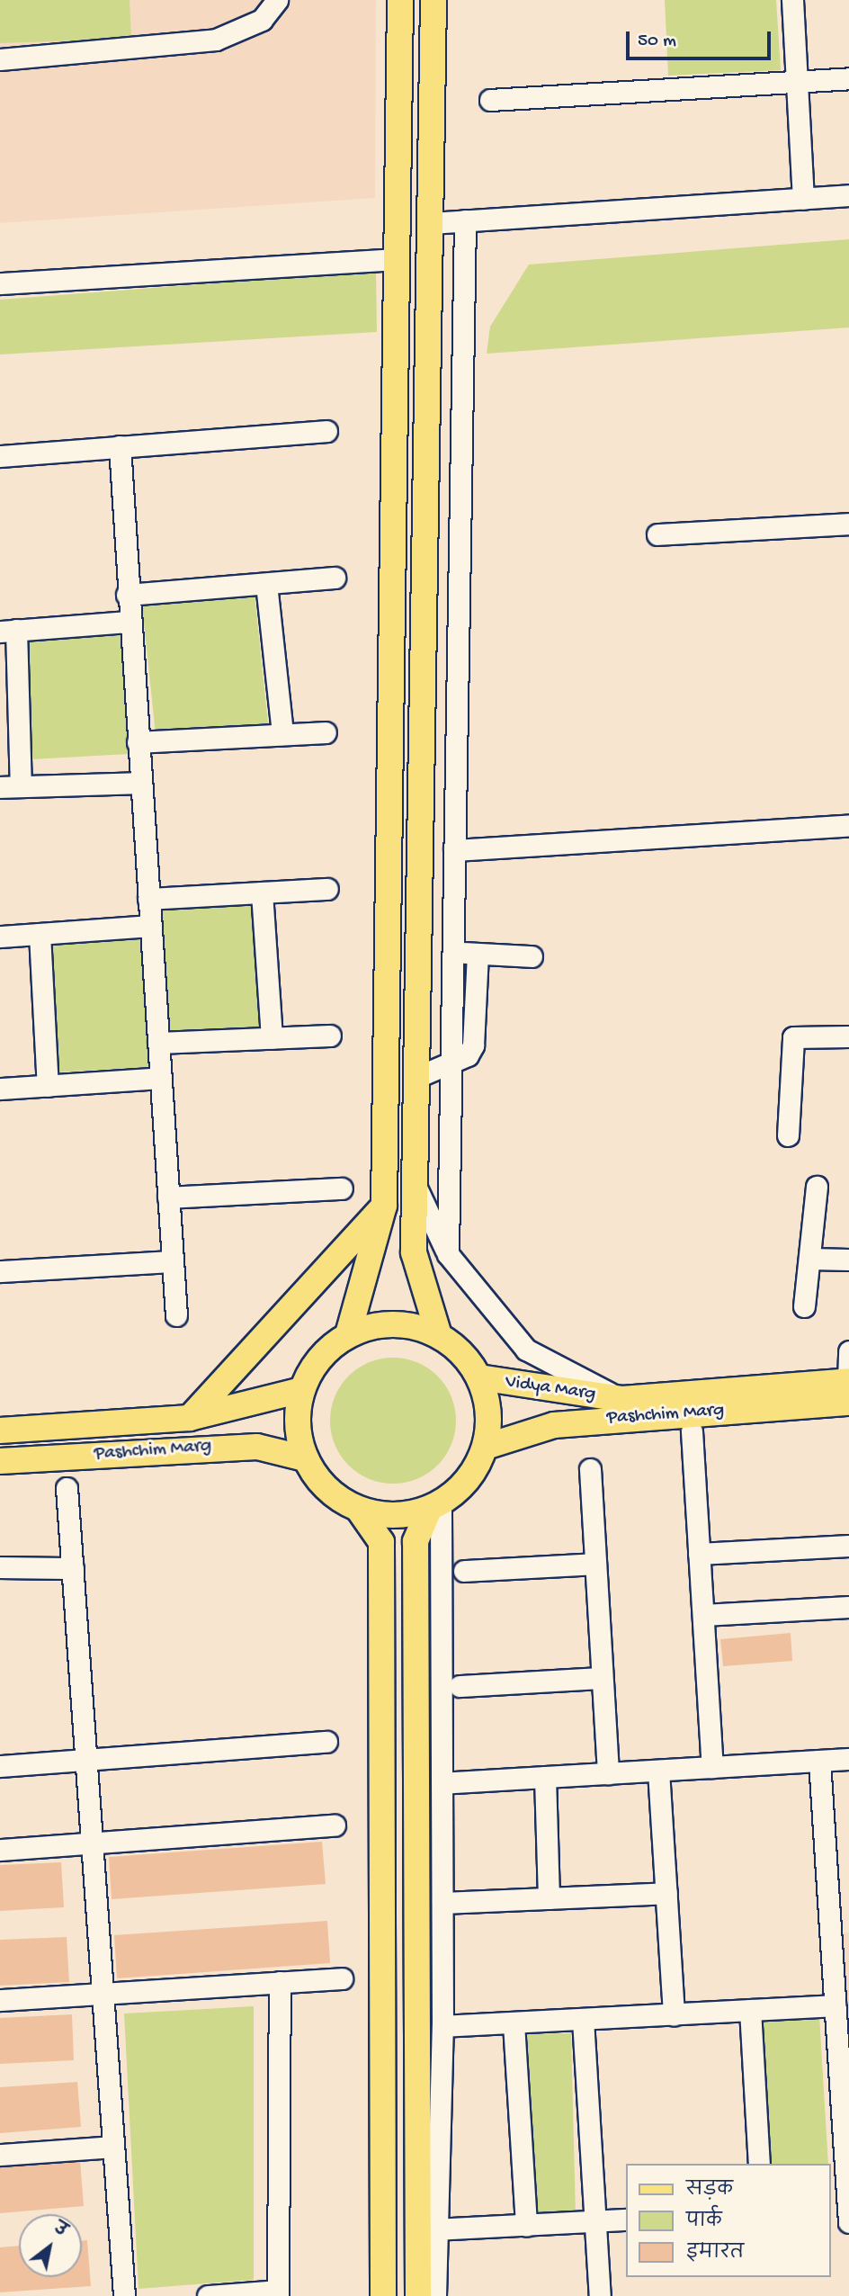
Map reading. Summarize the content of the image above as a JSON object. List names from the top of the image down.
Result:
{
  "streets": {
    "main road": ["Vidya Marg", "Pashchim Marg"]
  },
  "crossings": [
    ["Vidya Marg", "Pashchim Marg"]
  ],
  "legend": ["सड़क", "पार्क", "इमारत"],
  "scale_bar": "50 m",
  "north": "top right"
}
